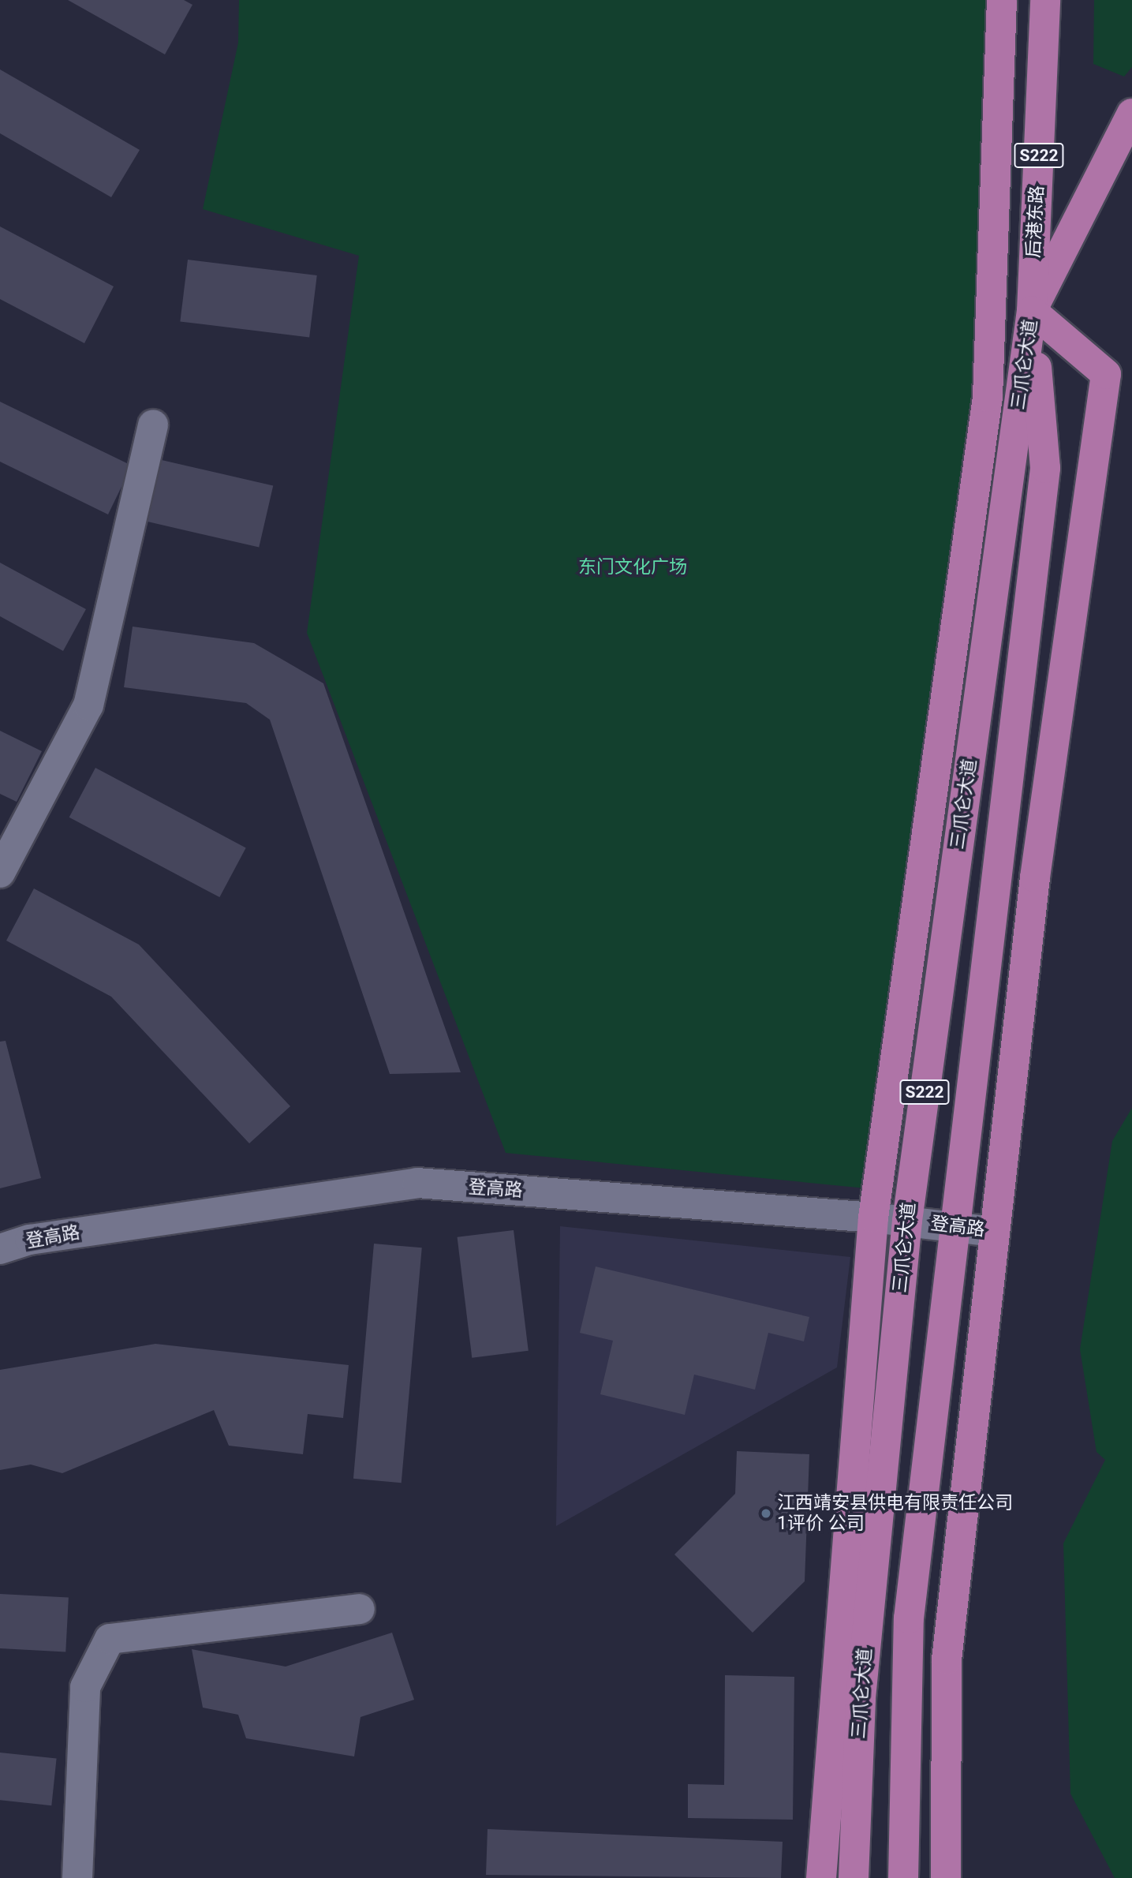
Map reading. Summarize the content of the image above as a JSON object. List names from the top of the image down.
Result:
{
  "streets": {
    "main road": ["S222", "后港东路", "三爪仑大道"],
    "street": ["登高路"]
  },
  "crossings": [
    ["后港东路", "三爪仑大道"],
    ["三爪仑大道", "登高路"]
  ],
  "parks": ["东门文化广场"],
  "places": ["江西靖安县供电有限责任公司 1评价 公司"]
}
